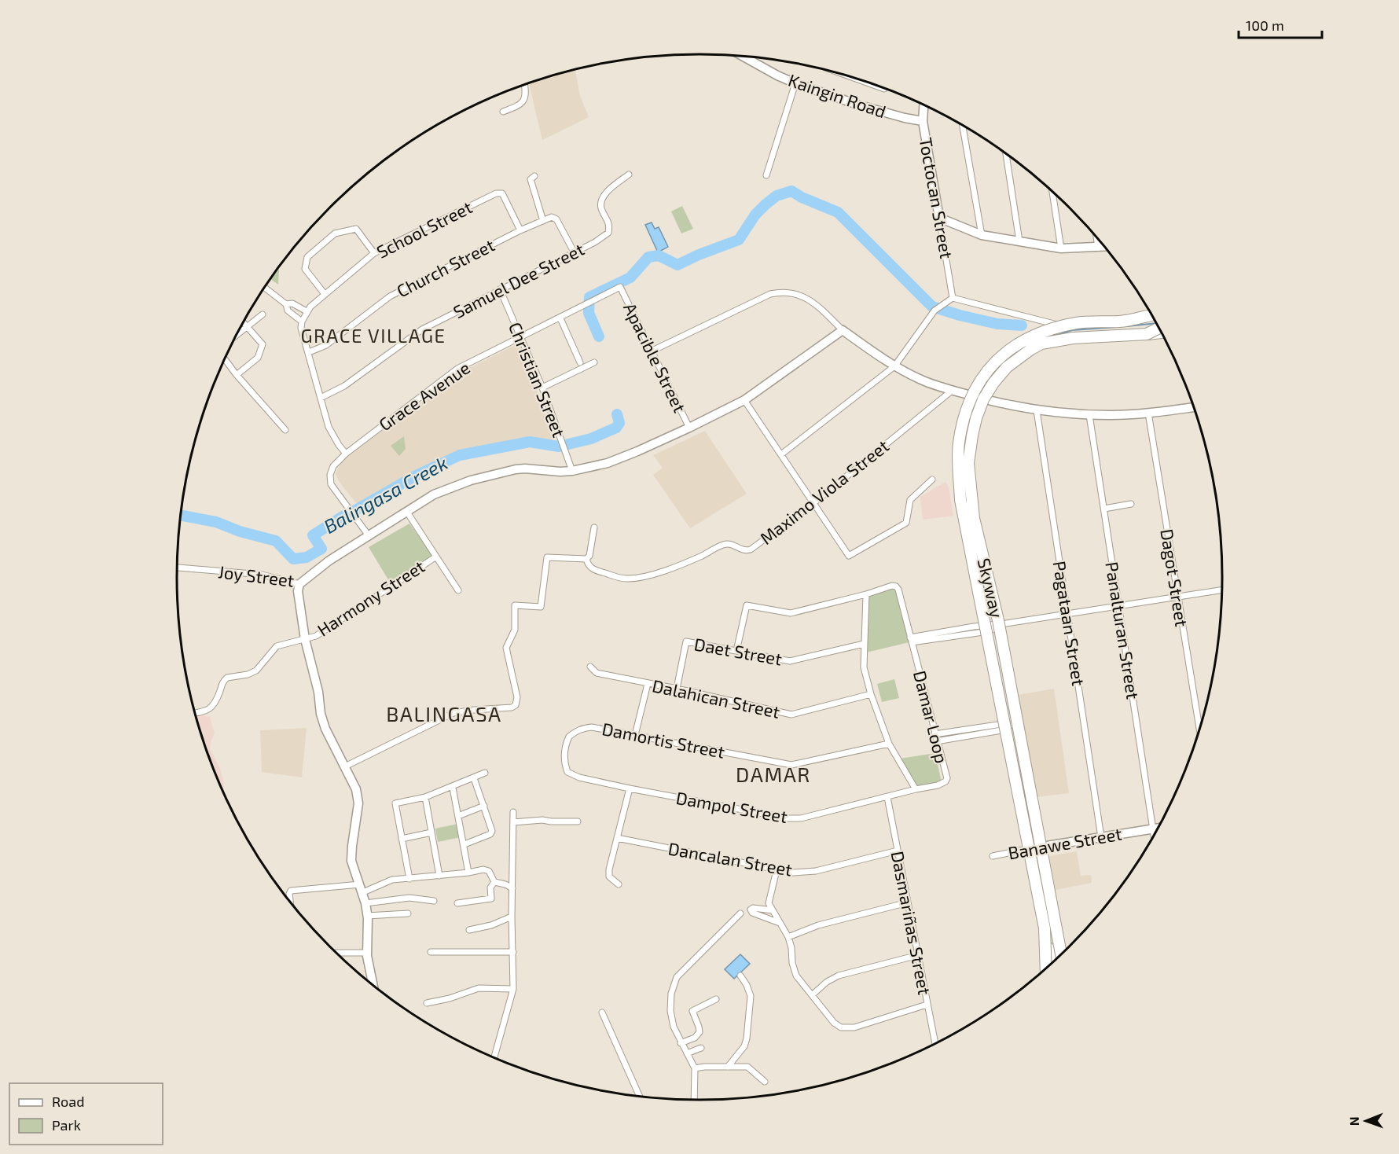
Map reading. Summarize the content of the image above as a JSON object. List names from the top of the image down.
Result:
{
  "streets": {
    "highway": ["Skyway"],
    "street": [
      "Kaingin Road",
      "Toctocan Street",
      "School Street",
      "Church Street",
      "Samuel Dee Street",
      "Apacible Street",
      "Christian Street",
      "Grace Avenue",
      "Maximo Viola Street",
      "Joy Street",
      "Dagot Street",
      "Harmony Street",
      "Pagataan Street",
      "Panalturan Street",
      "Daet Street",
      "Dalahican Street",
      "Damar Loop",
      "Damortis Street",
      "Dampol Street",
      "Banawe Street",
      "Dancalan Street",
      "Dasmariñas Street"
    ]
  },
  "crossings": [
    ["Kaingin Road", "Toctocan Street"],
    ["School Street", "Church Street"],
    ["Samuel Dee Street", "Christian Street"],
    ["Apacible Street", "Grace Avenue"],
    ["Apacible Street", "Joy Street"],
    ["Christian Street", "Grace Avenue"],
    ["Christian Street", "Joy Street"],
    ["Grace Avenue", "Joy Street"],
    ["Joy Street", "Harmony Street"],
    ["Pagataan Street", "Banawe Street"],
    ["Panalturan Street", "Banawe Street"],
    ["Daet Street", "Dalahican Street"],
    ["Daet Street", "Damar Loop"],
    ["Dalahican Street", "Damar Loop"],
    ["Damar Loop", "Damortis Street"],
    ["Damar Loop", "Dampol Street"],
    ["Damortis Street", "Dampol Street"],
    ["Dampol Street", "Dasmariñas Street"],
    ["Dancalan Street", "Dasmariñas Street"]
  ],
  "districts": ["GRACE VILLAGE", "BALINGASA", "DAMAR"],
  "water": ["Balingasa Creek"],
  "legend": ["Road", "Park"],
  "scale_bar": "100 m",
  "north": "left"
}
